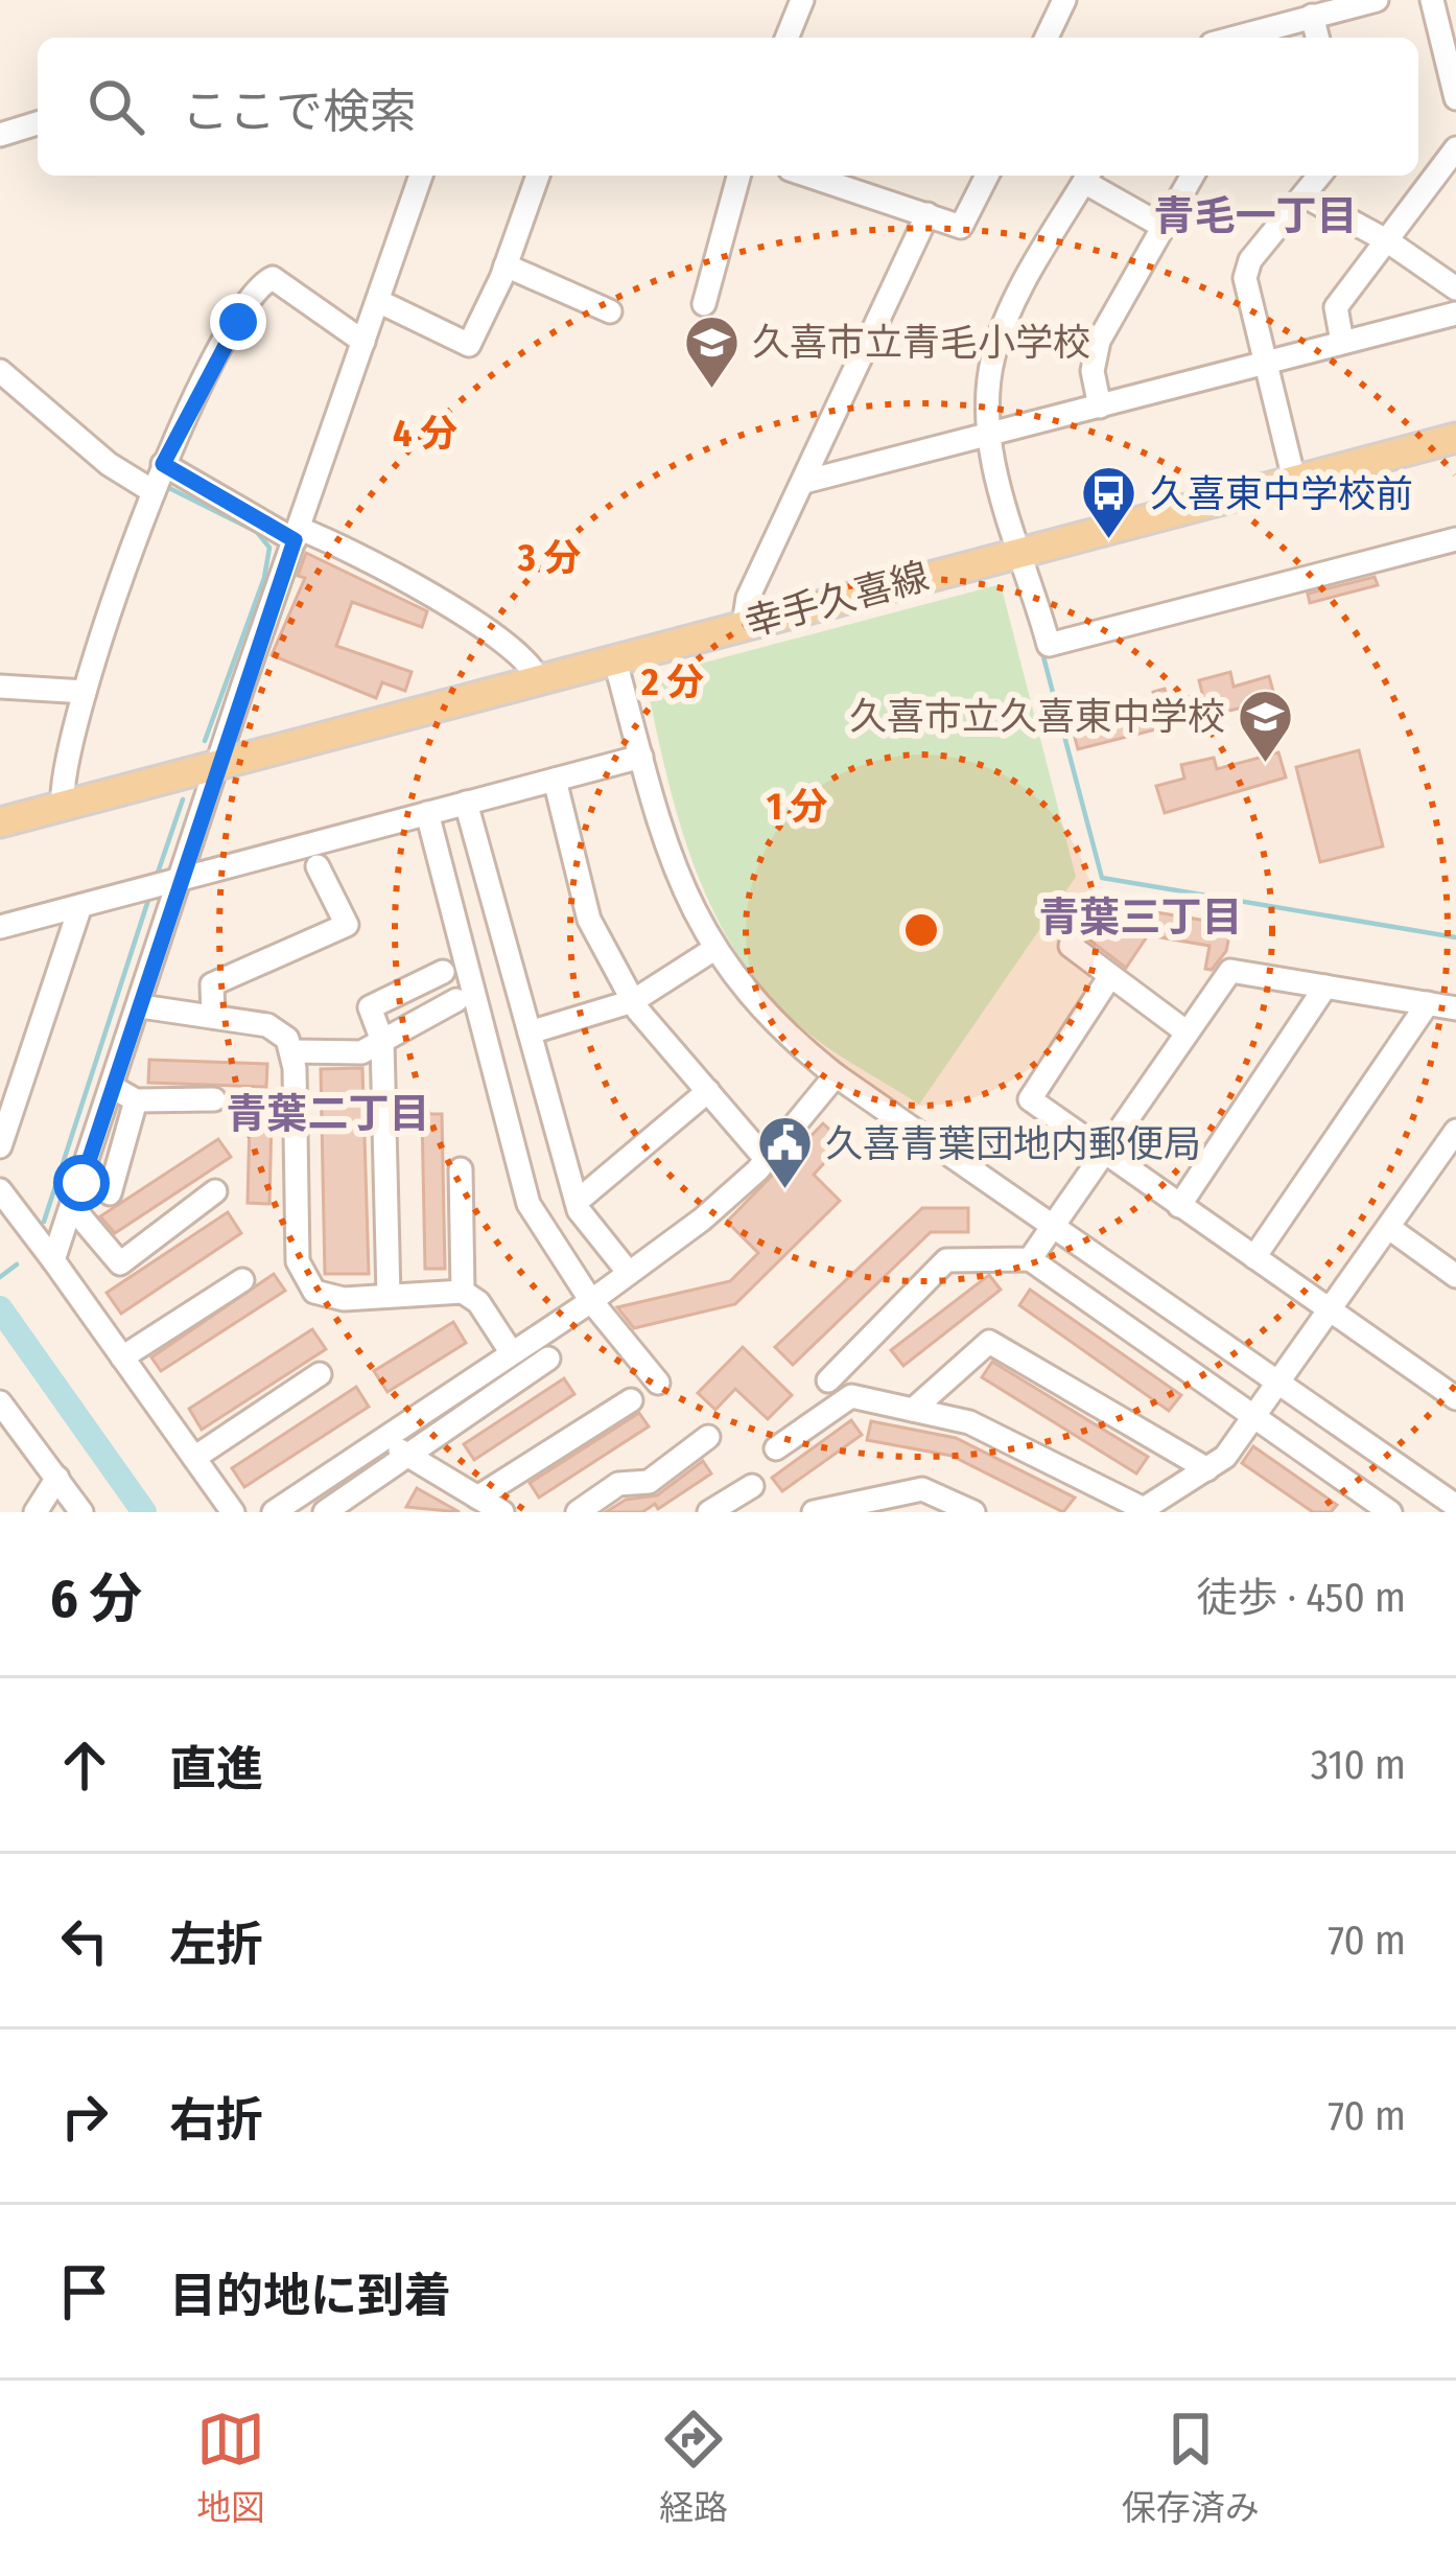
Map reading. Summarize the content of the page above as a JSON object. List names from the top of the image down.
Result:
{
  "streets": {
    "main road": ["幸手久喜線"]
  },
  "districts": ["青毛一丁目", "青葉三丁目", "青葉二丁目"],
  "places": {
    "school or university": ["久喜市立青毛小学校", "久喜市立久喜東中学校"],
    "bus stop": ["久喜東中学校前"],
    "public building": ["久喜青葉団地内郵便局"]
  },
  "page": {
    "search": "ここで検索",
    "heading": ["6 分", "徒歩 · 450 m"],
    "list": [
      ["直進", "310 m"],
      ["左折", "70 m"],
      ["右折", "70 m"],
      "目的地に到着"
    ],
    "nav": ["地図", "経路", "保存済み"]
  },
  "rings": [
    "4 分",
    "3 分",
    "2 分",
    "1 分"
  ]
}
